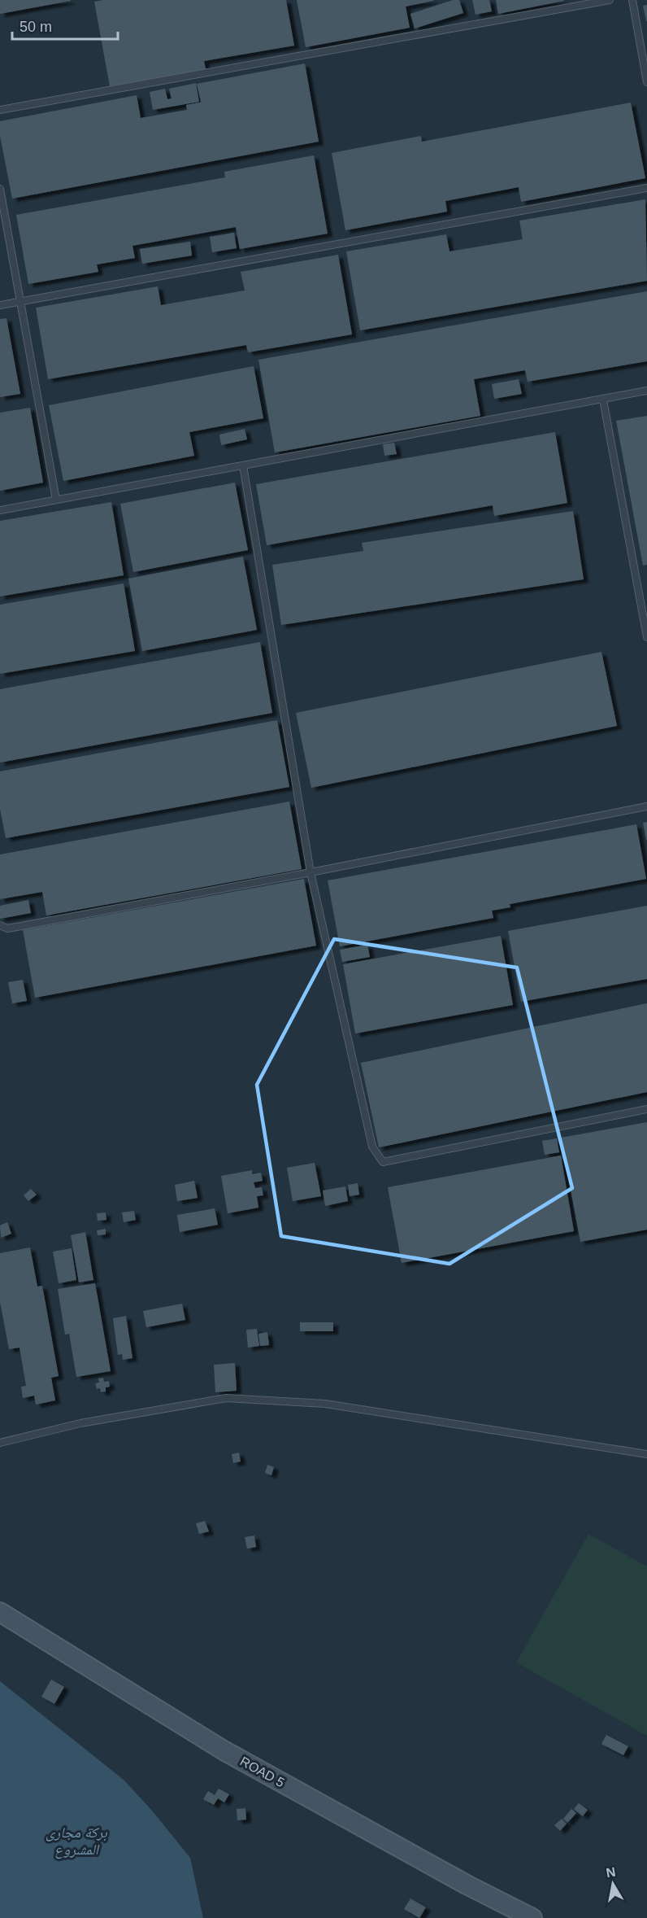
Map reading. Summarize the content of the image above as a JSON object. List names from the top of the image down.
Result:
{
  "streets": {
    "main road": ["ROAD 5"]
  },
  "water": ["بركة مجارى المشروع"],
  "scale_bar": "50 m",
  "north": "top"
}
